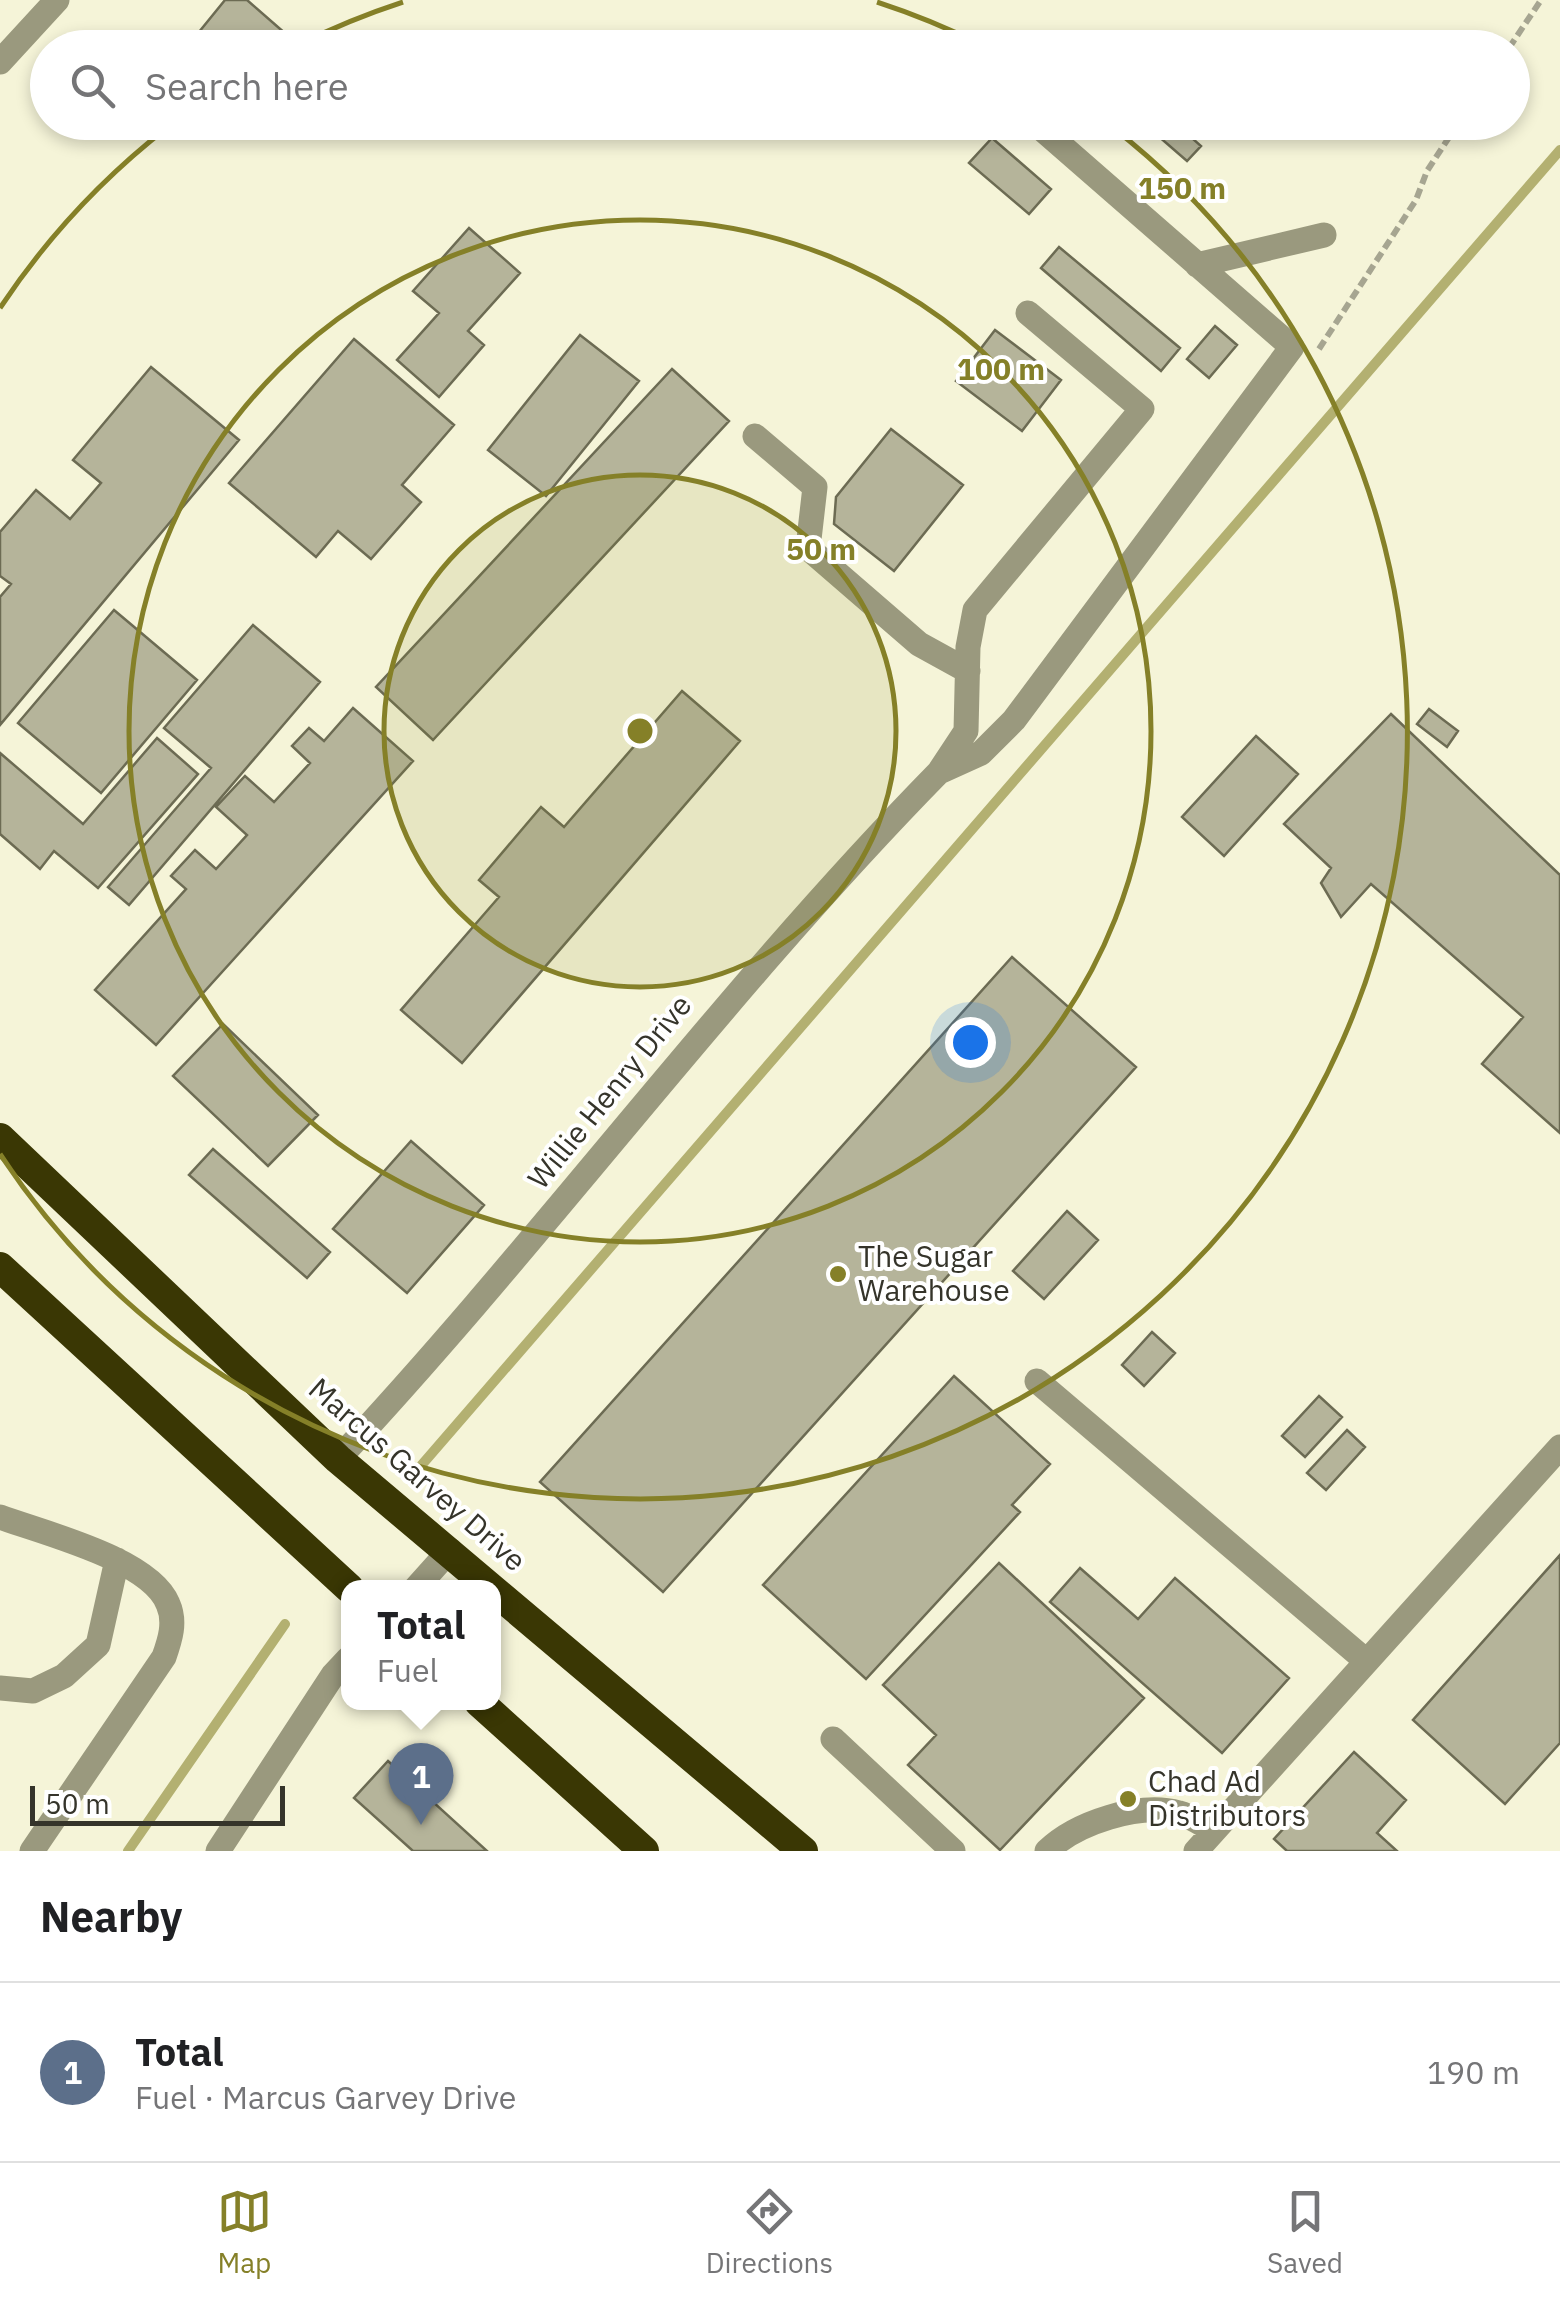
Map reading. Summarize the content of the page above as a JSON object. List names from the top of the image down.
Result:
{
  "streets": {
    "highway": ["Marcus Garvey Drive"],
    "street": ["Willie Henry Drive"]
  },
  "crossings": [
    ["Willie Henry Drive", "Marcus Garvey Drive"]
  ],
  "places": ["The Sugar Warehouse", "Chad Ad Distributors"],
  "scale_bar": "50 m",
  "page": {
    "search": "Search here",
    "popup": ["Total", "Fuel"],
    "pins": "1",
    "scale": "50 m",
    "heading": "Nearby",
    "list": [
      {
        "mark": "1",
        "name": "Total",
        "note": "Fuel · Marcus Garvey Drive",
        "value": "190 m"
      }
    ],
    "nav": ["Map", "Directions", "Saved"]
  },
  "rings": ["150 m", "100 m", "50 m"]
}
